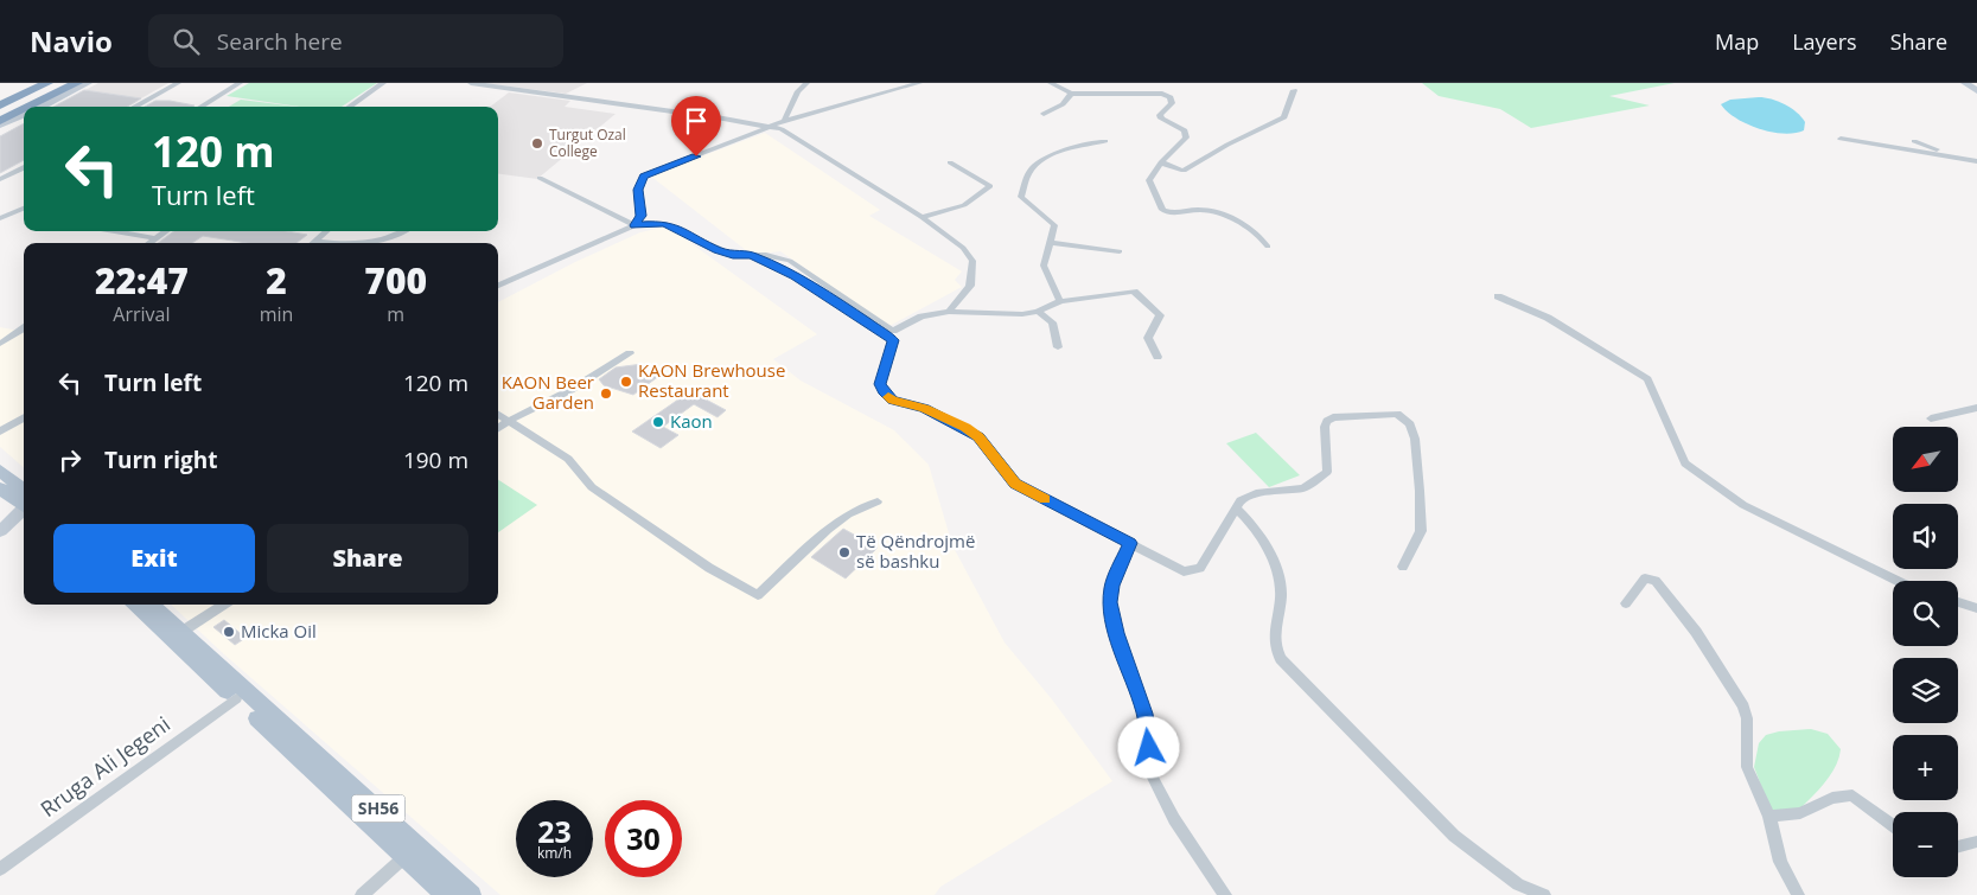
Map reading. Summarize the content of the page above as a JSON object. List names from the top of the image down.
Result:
{
  "streets": {
    "main road": ["SH56"],
    "street": ["Rruga Ali Jegeni"]
  },
  "crossings": [
    ["Rruga Ali Jegeni", "SH56"]
  ],
  "places": [
    "Turgut Ozal College",
    "KAON Brewhouse Restaurant",
    "KAON Beer Garden",
    "Kaon",
    "Të Qëndrojmë së bashku",
    "Micka Oil"
  ],
  "north": "bottom left",
  "page": {
    "header": "Navio",
    "search": "Search here",
    "nav": ["Map", "Layers", "Share"],
    "turn": ["120 m", "Turn left"],
    "eta": [
      "22:47",
      "Arrival",
      "2",
      "min",
      "700",
      "m"
    ],
    "list": [
      {
        "name": "Turn left",
        "value": "120 m"
      },
      {
        "name": "Turn right",
        "value": "190 m"
      }
    ],
    "map_buttons": ["+", "−"],
    "buttons": ["Exit", "Share"],
    "speed": "23 km/h",
    "limit": "30"
  }
}
